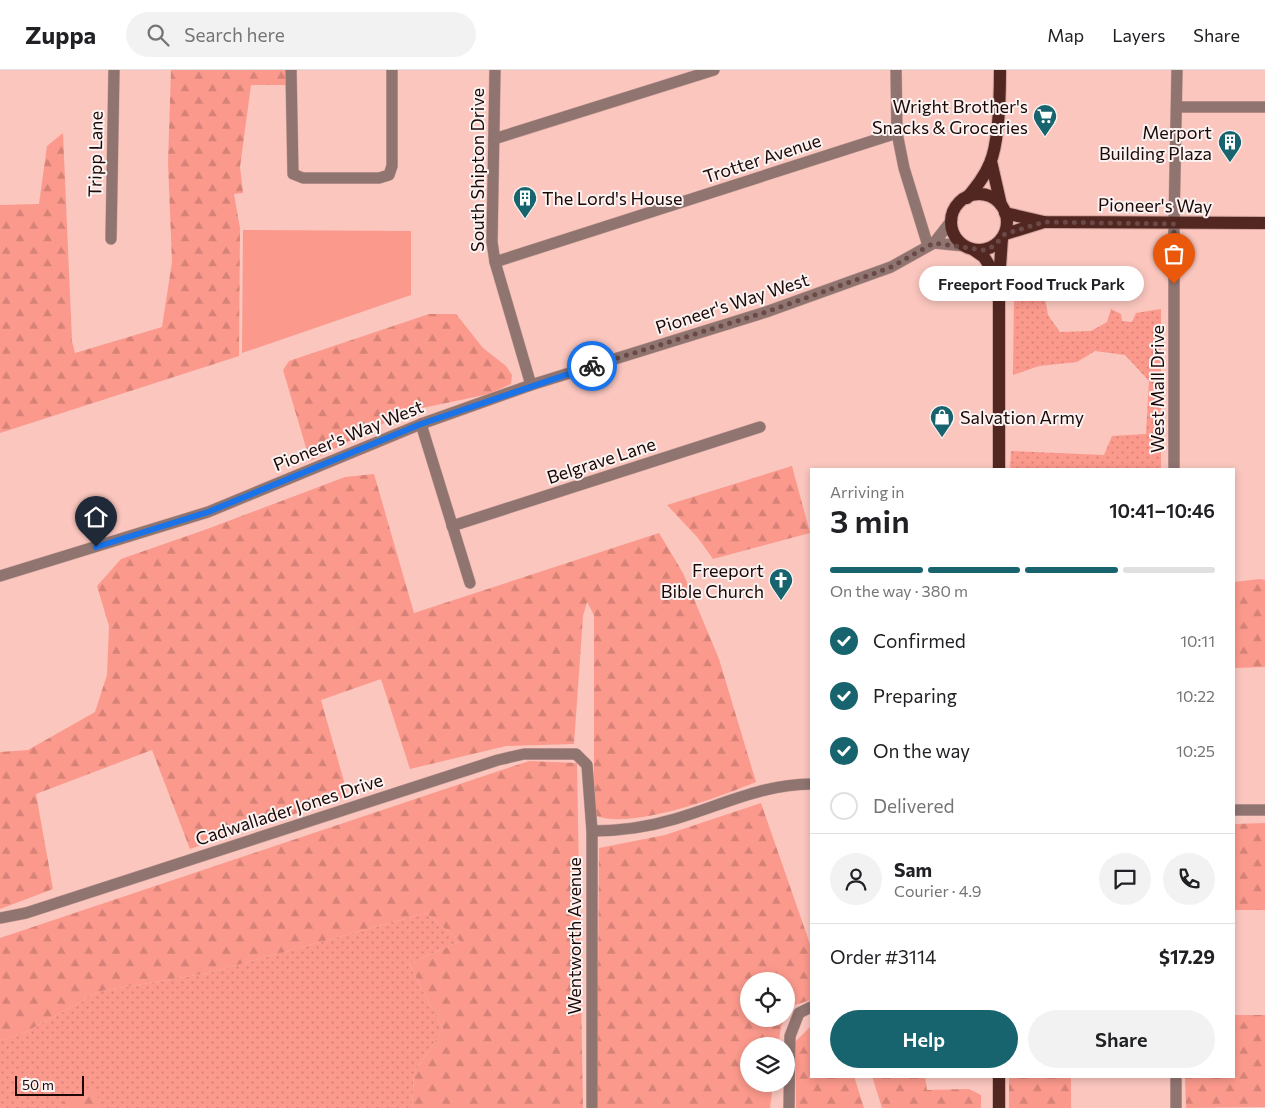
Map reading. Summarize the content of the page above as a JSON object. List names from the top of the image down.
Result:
{
  "streets": {
    "main road": ["Pioneer's Way"],
    "street": [
      "Tripp Lane",
      "Trotter Avenue",
      "South Shipton Drive",
      "Pioneer's Way West",
      "West Mall Drive",
      "Belgrave Lane",
      "Cadwallader Jones Drive",
      "Wentworth Avenue"
    ]
  },
  "crossings": [
    ["Trotter Avenue", "South Shipton Drive"],
    ["South Shipton Drive", "Pioneer's Way West"],
    ["Pioneer's Way", "Pioneer's Way West"],
    ["Pioneer's Way", "West Mall Drive"],
    ["Cadwallader Jones Drive", "Wentworth Avenue"]
  ],
  "places": {
    "supermarket": ["Wright Brother's Snacks & Groceries"],
    "building": ["Merport Building Plaza", "The Lord's House"],
    "other": ["Freeport Food Truck Park"],
    "shop": ["Salvation Army"],
    "church": ["Freeport Bible Church"]
  },
  "scale_bar": "50 m",
  "page": {
    "header": "Zuppa",
    "search": "Search here",
    "nav": ["Map", "Layers", "Share"],
    "bubble": "Freeport Food Truck Park",
    "heading": ["3 min", "Arriving in", "10:41–10:46"],
    "panel": [
      "Sam",
      "Courier · 4.9",
      "Order #3114",
      "$17.29"
    ],
    "bar": "On the way · 380 m",
    "list": [
      ["Confirmed", "10:11"],
      ["Preparing", "10:22"],
      ["On the way", "10:25"],
      "Delivered"
    ],
    "buttons": ["Help", "Share"],
    "scale": "50 m"
  }
}
